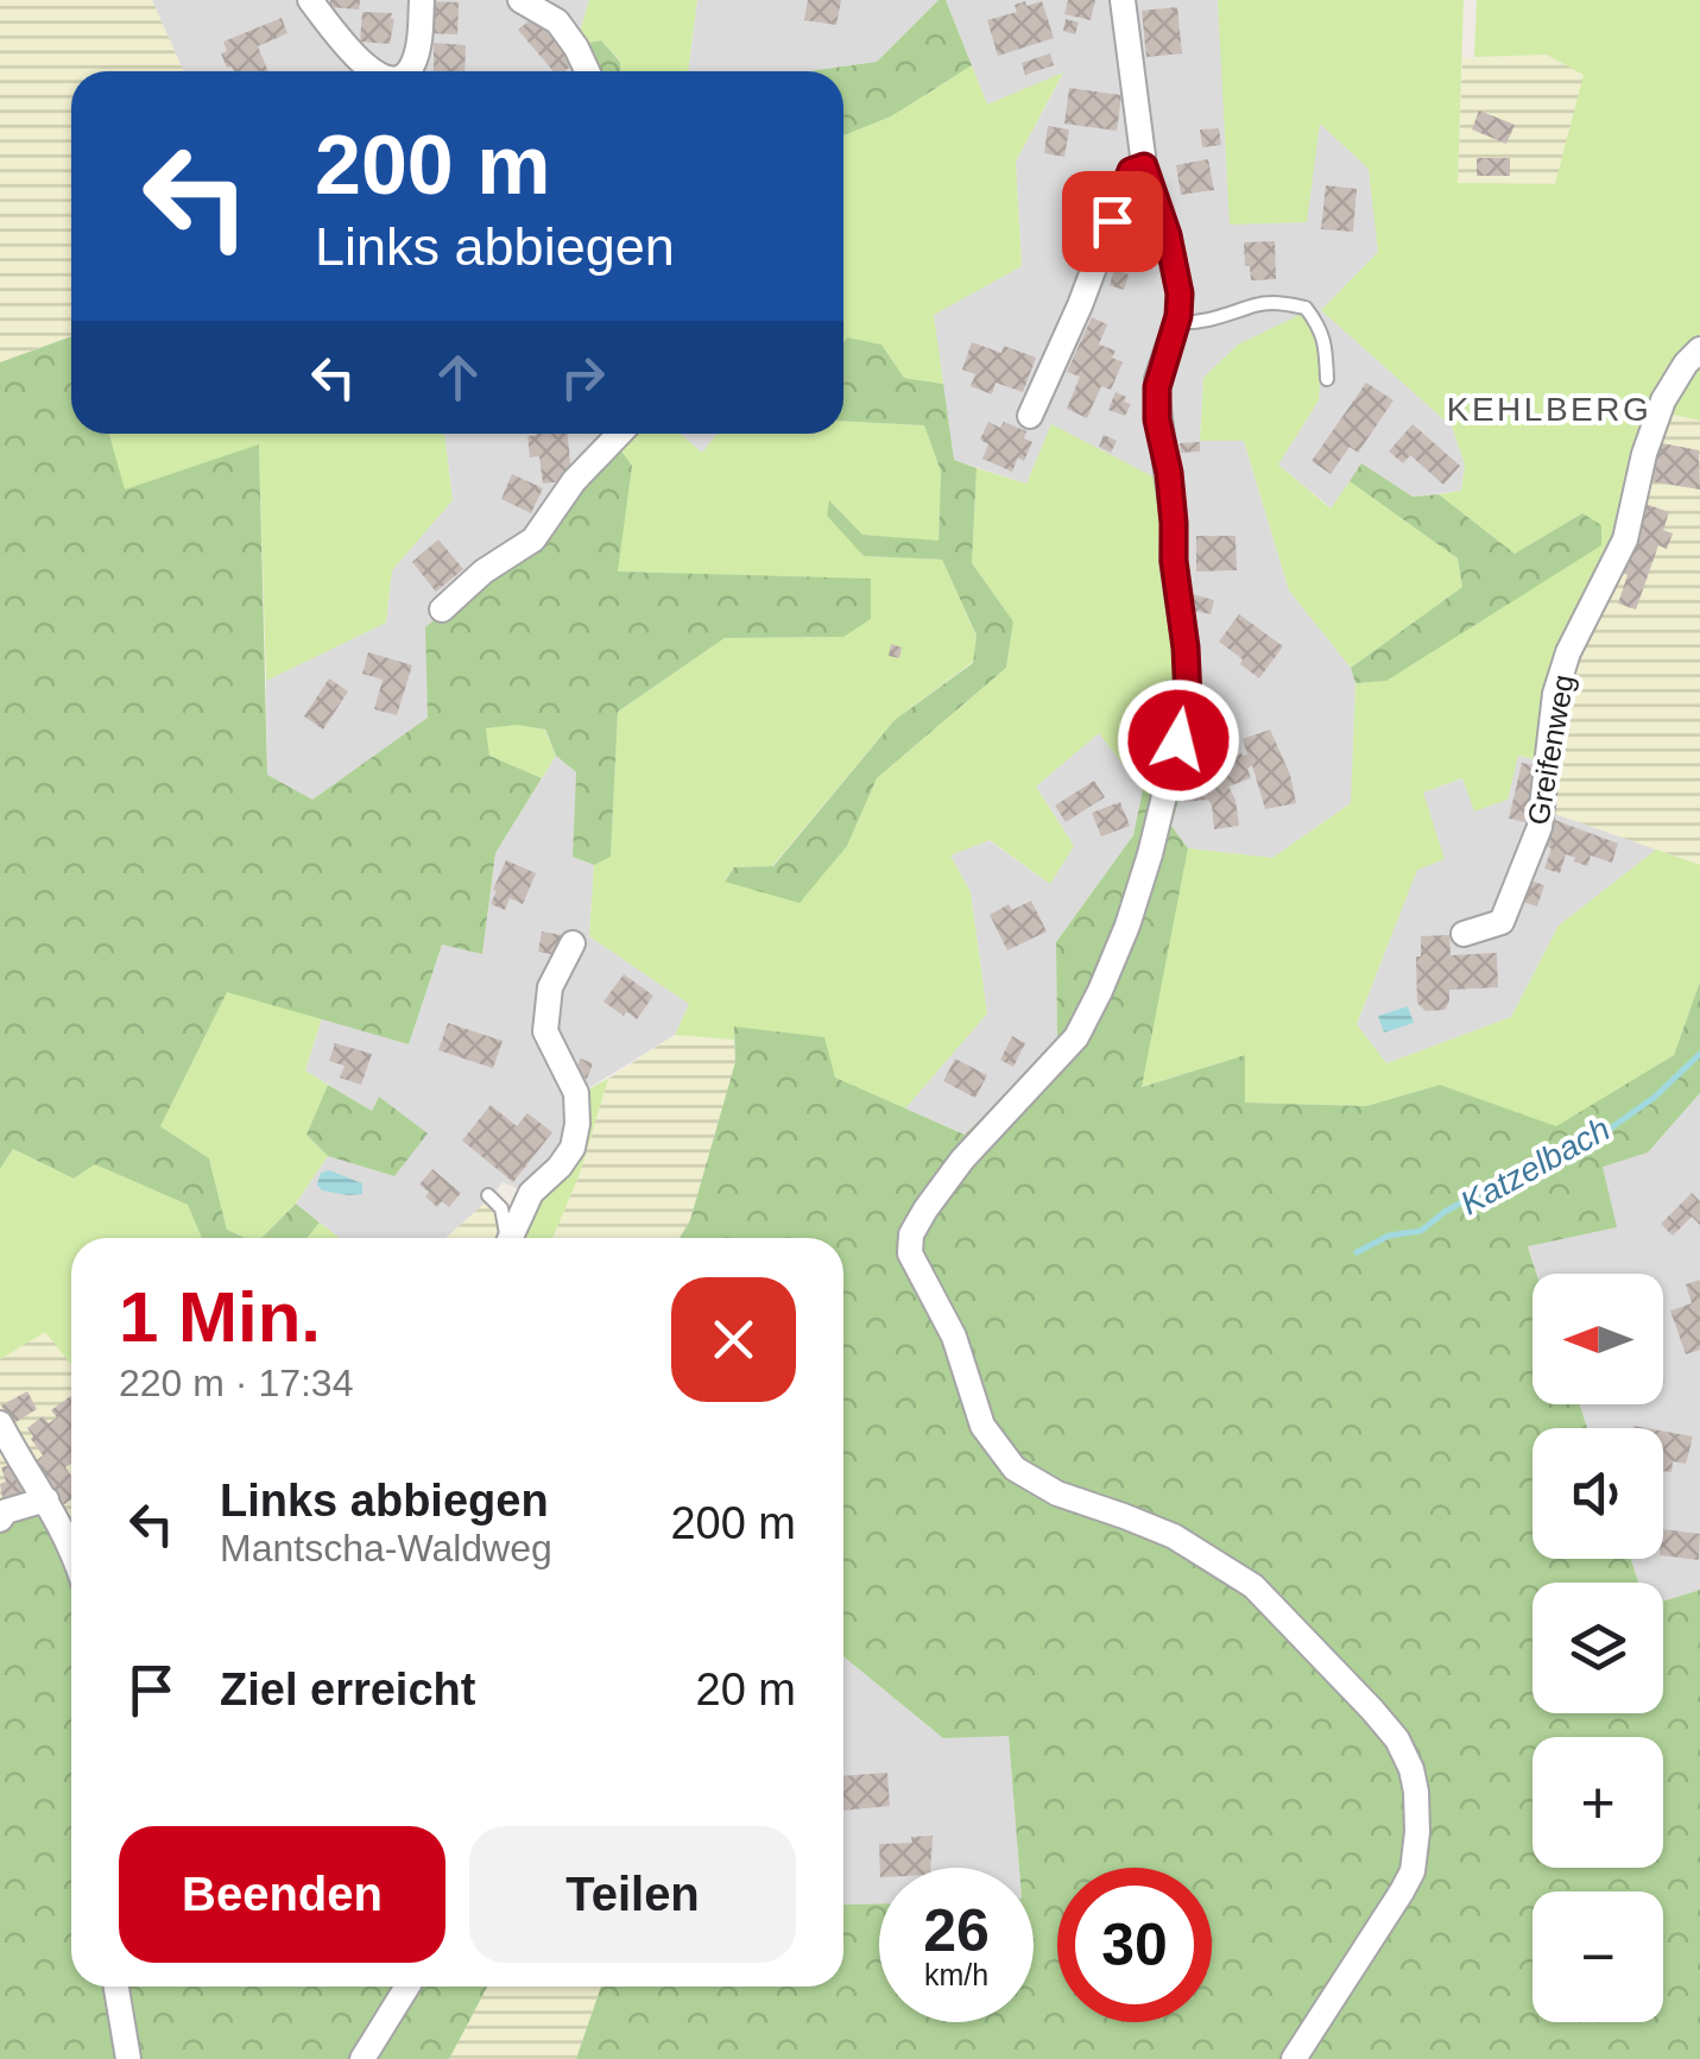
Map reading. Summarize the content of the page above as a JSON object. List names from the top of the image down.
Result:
{
  "streets": {
    "street": ["Greifenweg"]
  },
  "districts": ["KEHLBERG"],
  "water": ["Katzelbach"],
  "north": "left",
  "page": {
    "turn": ["200 m", "Links abbiegen"],
    "heading": ["1 Min.", "220 m · 17:34"],
    "map_buttons": ["+", "−"],
    "list": [
      {
        "name": "Links abbiegen",
        "note": "Mantscha-Waldweg",
        "value": "200 m"
      },
      {
        "name": "Ziel erreicht",
        "value": "20 m"
      }
    ],
    "buttons": ["Beenden", "Teilen"],
    "speed": "26 km/h",
    "limit": "30"
  }
}
